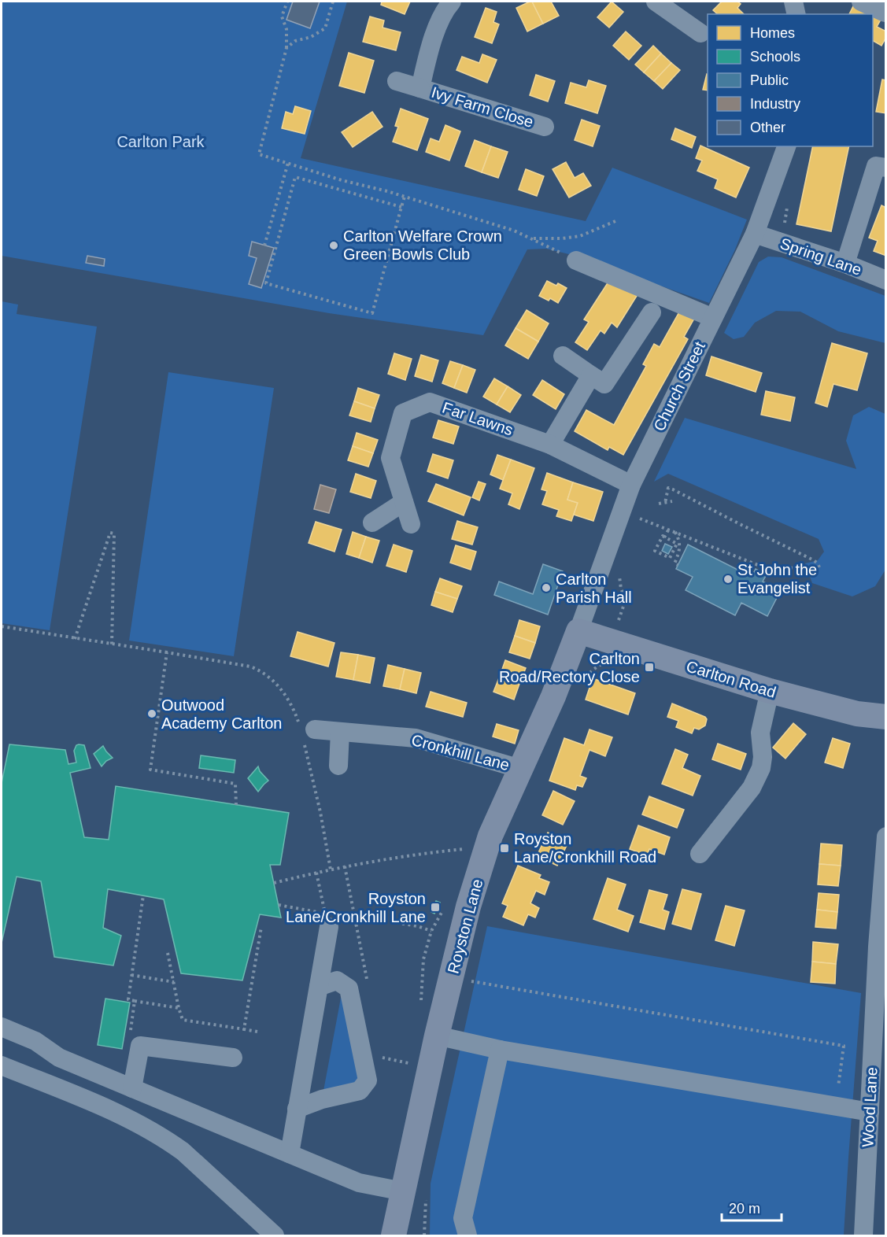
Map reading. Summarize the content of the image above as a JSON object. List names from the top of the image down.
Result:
{
  "streets": {
    "main road": ["Carlton Road", "Royston Lane"],
    "street": [
      "Ivy Farm Close",
      "Spring Lane",
      "Church Street",
      "Far Lawns",
      "Cronkhill Lane",
      "Wood Lane"
    ]
  },
  "crossings": [
    ["Spring Lane", "Church Street"],
    ["Church Street", "Far Lawns"],
    ["Church Street", "Carlton Road"],
    ["Church Street", "Royston Lane"],
    ["Carlton Road", "Royston Lane"],
    ["Cronkhill Lane", "Royston Lane"]
  ],
  "parks": ["Carlton Park"],
  "places": {
    "other": [
      "Carlton Welfare Crown Green Bowls Club",
      "St John the Evangelist",
      "Carlton Parish Hall",
      "Outwood Academy Carlton"
    ],
    "transit": ["Carlton Road/Rectory Close", "Royston Lane/Cronkhill Road", "Royston Lane/Cronkhill Lane"]
  },
  "legend": [
    "Homes",
    "Schools",
    "Public",
    "Industry",
    "Other"
  ],
  "scale_bar": "20 m"
}
